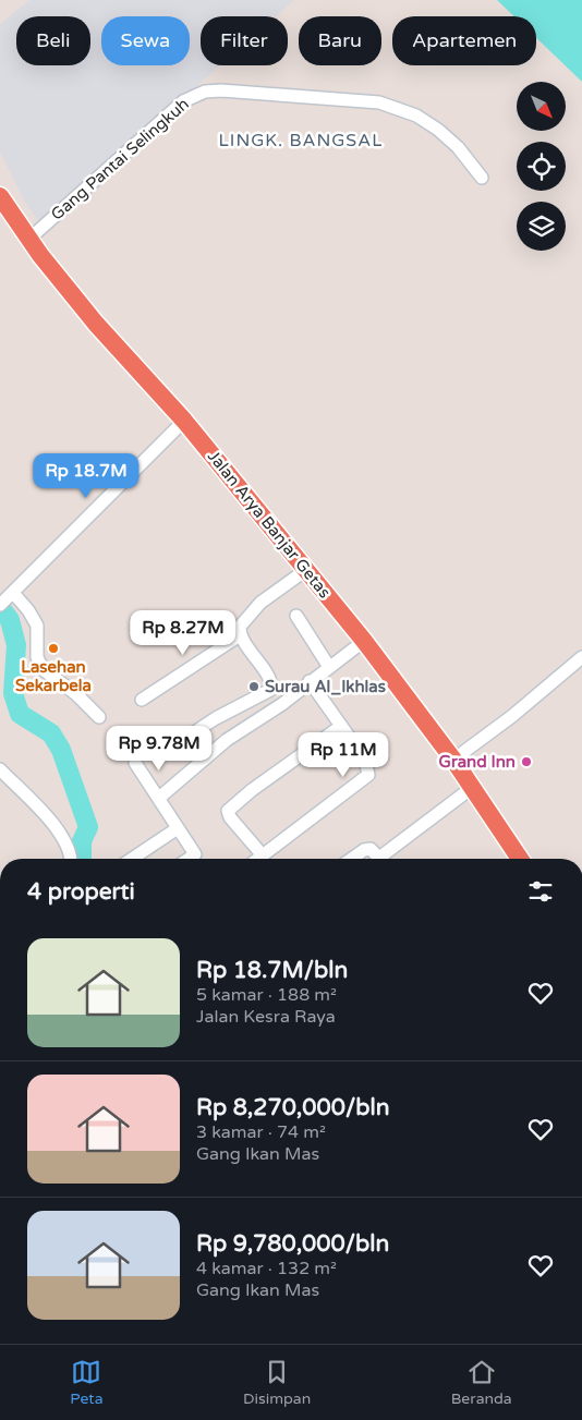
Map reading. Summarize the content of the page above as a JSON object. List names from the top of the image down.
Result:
{
  "streets": {
    "highway": ["Jalan Arya Banjar Getas"],
    "street": ["Gang Pantai Selingkuh"]
  },
  "crossings": [
    ["Gang Pantai Selingkuh", "Jalan Arya Banjar Getas"]
  ],
  "districts": ["LINGK. BANGSAL"],
  "places": ["Lasehan Sekarbela", "Surau Al_Ikhlas", "Grand Inn"],
  "north": "bottom right",
  "page": {
    "chip": [
      "Beli",
      "Sewa",
      "Filter",
      "Baru",
      "Apartemen"
    ],
    "price": [
      "Rp 18.7M",
      "Rp 8.27M",
      "Rp 9.78M",
      "Rp 11M"
    ],
    "heading": "4 properti",
    "list": [
      {
        "name": "Rp 18.7M/bln",
        "note": "5 kamar · 188 m² · Jalan Kesra Raya"
      },
      {
        "name": "Rp 8,270,000/bln",
        "note": "3 kamar · 74 m² · Gang Ikan Mas"
      },
      {
        "name": "Rp 9,780,000/bln",
        "note": "4 kamar · 132 m² · Gang Ikan Mas"
      }
    ],
    "tabs": ["Peta", "Disimpan", "Beranda"]
  }
}
